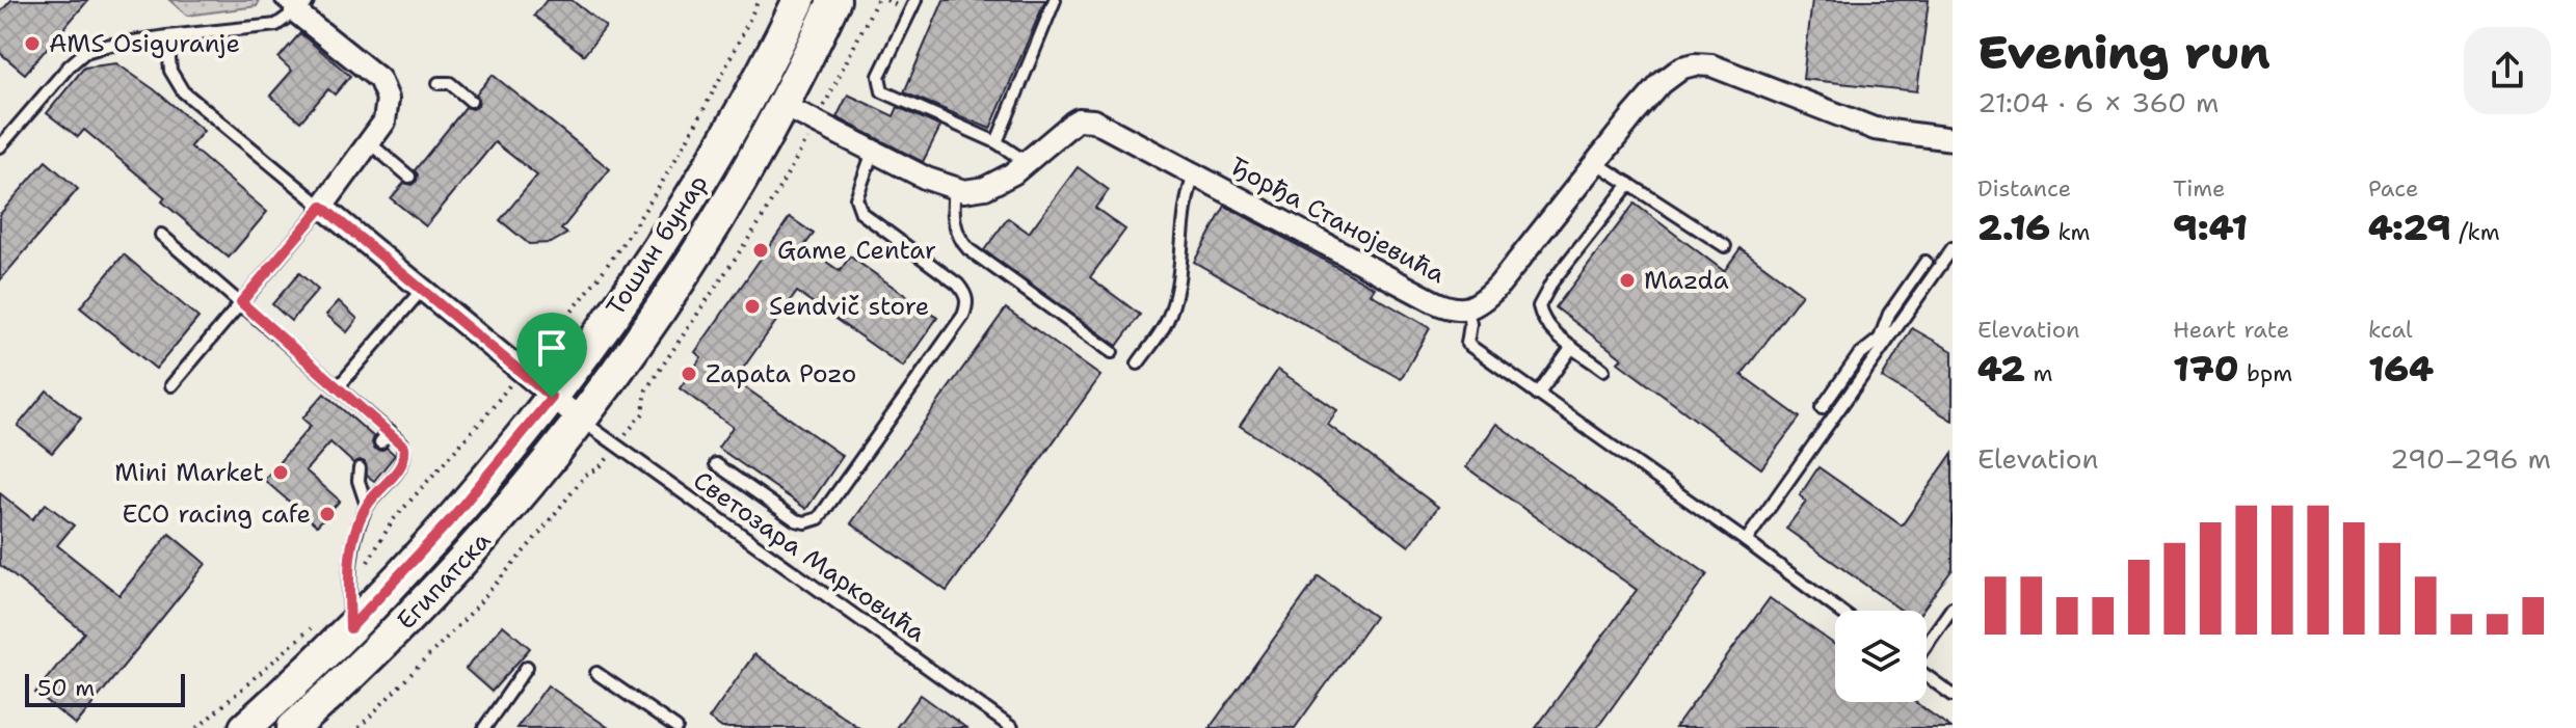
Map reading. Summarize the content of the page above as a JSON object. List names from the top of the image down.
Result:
{
  "streets": {
    "main road": ["Тошин бунар", "Египатска"],
    "street": ["Ђорђа Станојевића"],
    "lane": ["Светозара Марковића"]
  },
  "crossings": [
    ["Тошин бунар", "Светозара Марковића"],
    ["Тошин бунар", "Египатска"],
    ["Светозара Марковића", "Египатска"]
  ],
  "places": [
    "AMS Osiguranje",
    "Game Centar",
    "Mazda",
    "Sendvič store",
    "Zapata Pozo",
    "Mini Market",
    "ECO racing cafe"
  ],
  "scale_bar": "50 m",
  "page": {
    "heading": ["Evening run", "21:04 · 6 × 360 m"],
    "stats": [
      ["Distance", "2.16 km"],
      ["Time", "9:41"],
      ["Pace", "4:29 /km"],
      ["Elevation", "42 m"],
      ["Heart rate", "170 bpm"],
      ["kcal", "164"]
    ],
    "chart": ["Elevation", "290–296 m"],
    "scale": "50 m"
  }
}
